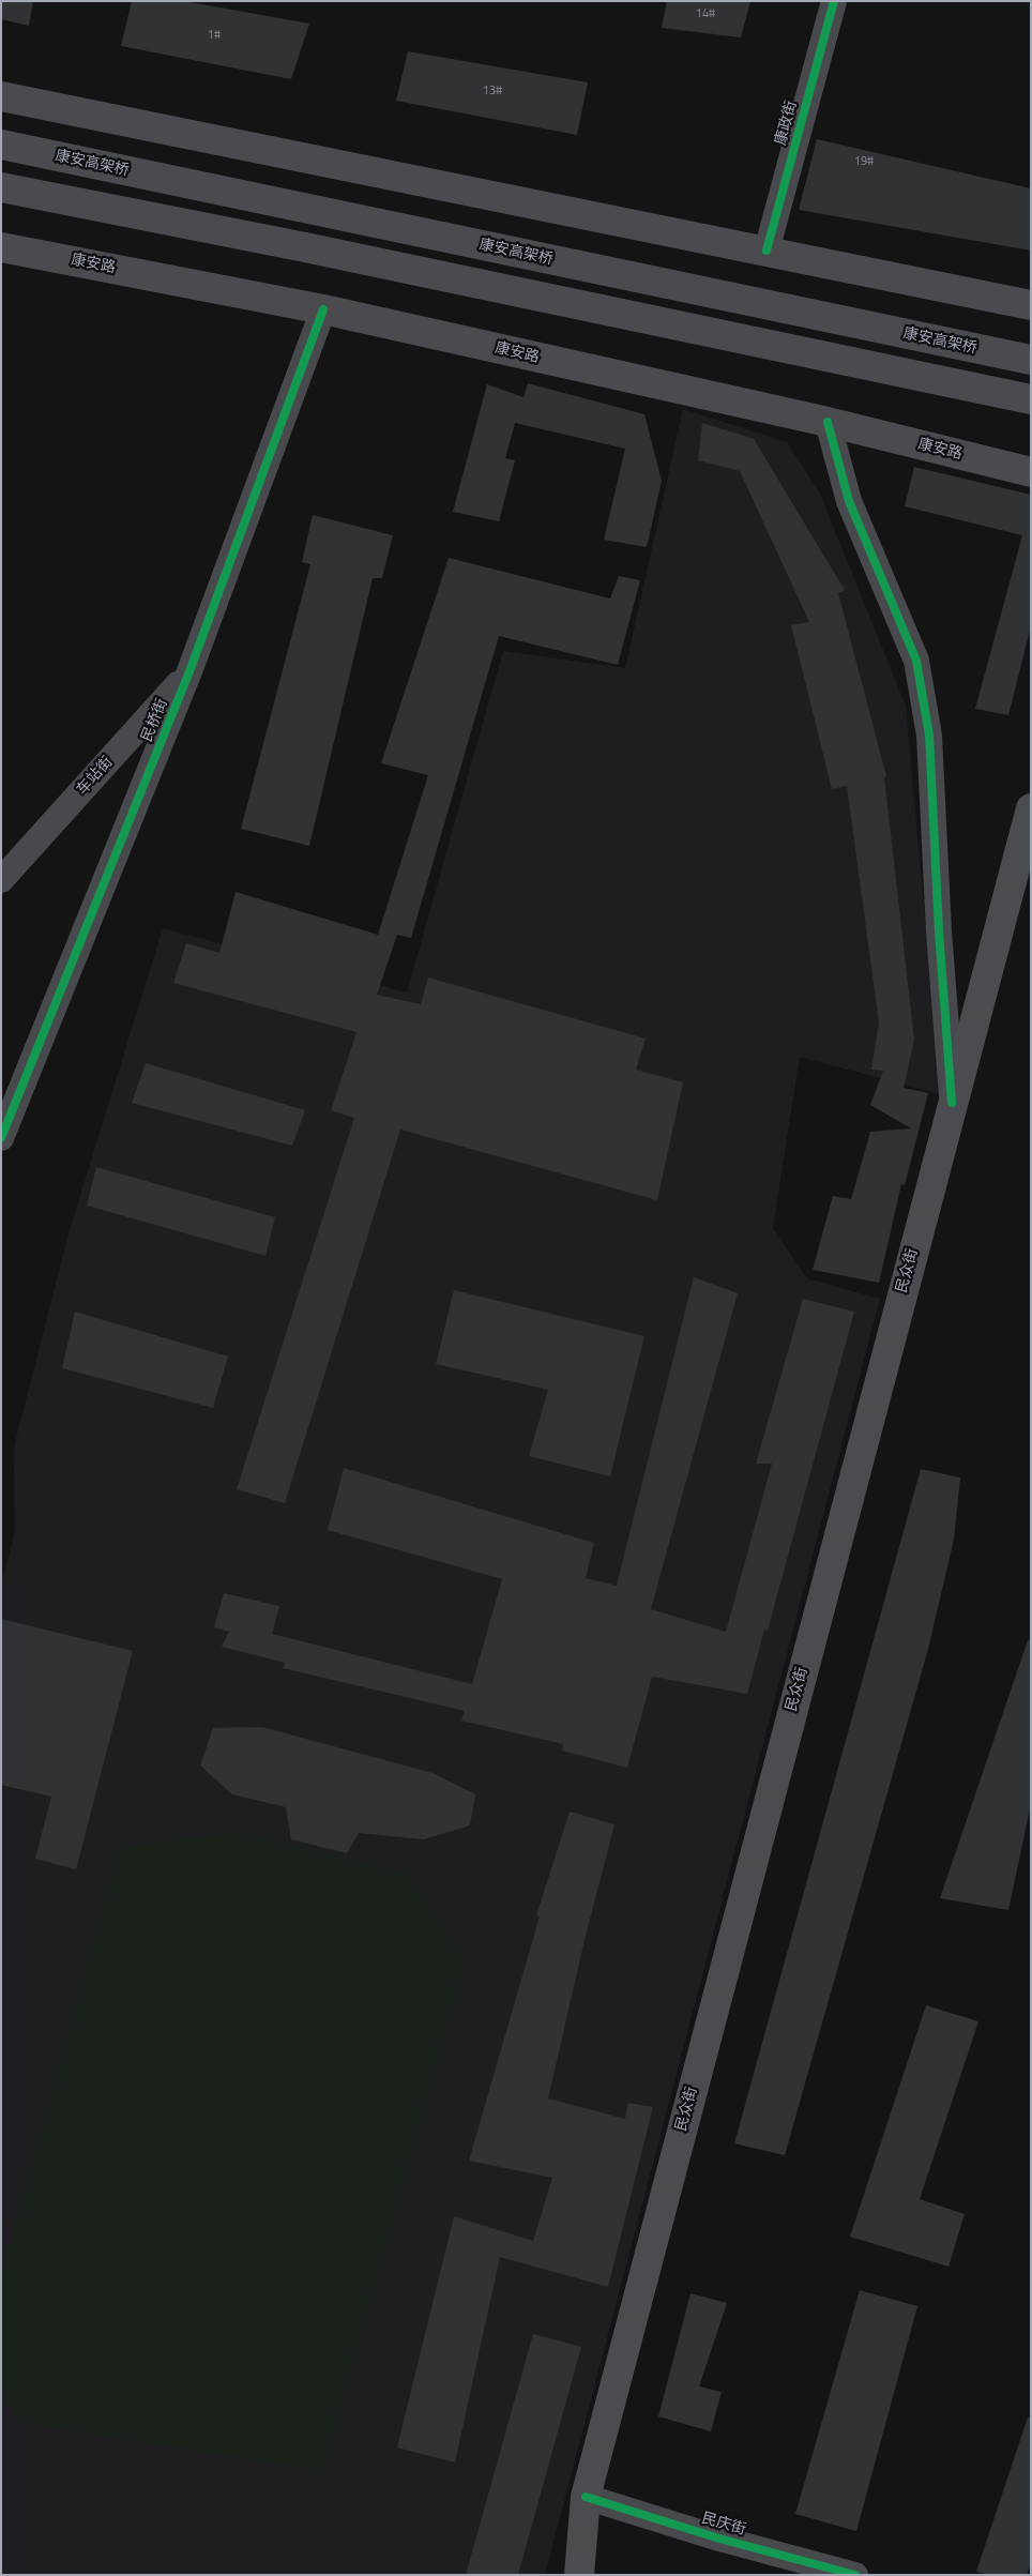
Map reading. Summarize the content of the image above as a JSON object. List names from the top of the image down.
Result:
{
  "streets": {
    "highway": ["康安高架桥", "康安路"],
    "main road": ["民众街"],
    "street": [
      "康政街",
      "民桥街",
      "车站街",
      "民庆街"
    ]
  },
  "crossings": [
    ["康安路", "民桥街"],
    ["民桥街", "车站街"],
    ["民众街", "民庆街"]
  ],
  "house_numbers": [
    "14#",
    "1#",
    "13#",
    "19#"
  ]
}
